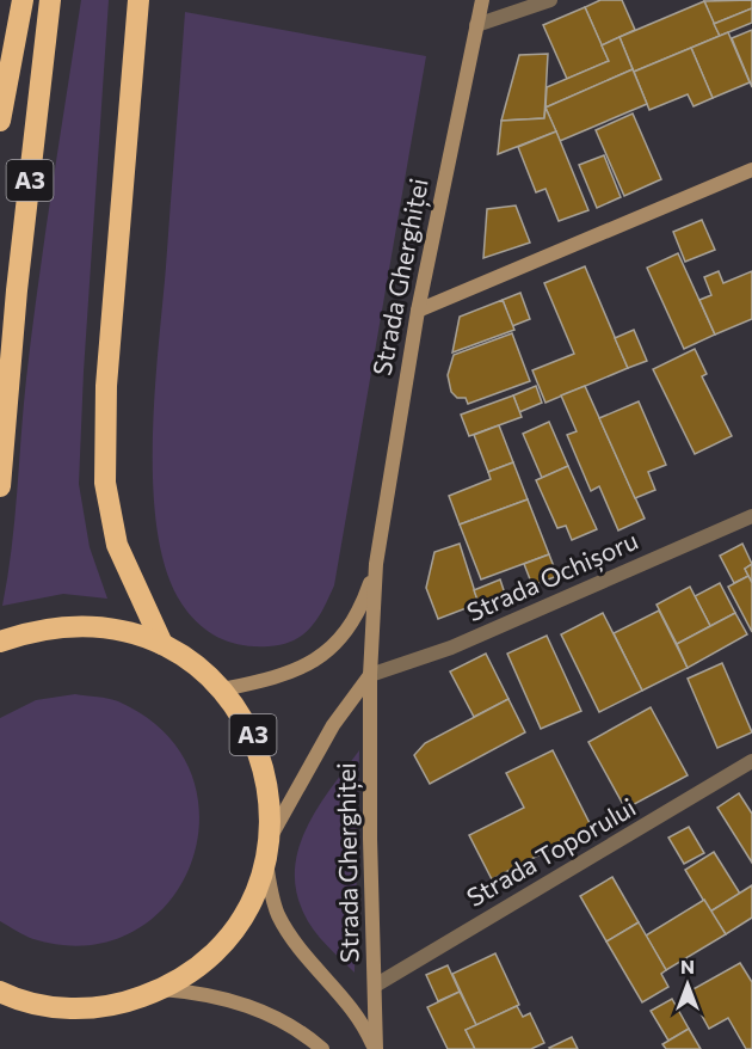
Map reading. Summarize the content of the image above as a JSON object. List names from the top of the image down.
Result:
{
  "streets": {
    "highway": ["A3"],
    "street": ["Strada Gherghiței", "Strada Ochișoru", "Strada Toporului"]
  },
  "crossings": [
    ["A3", "Strada Gherghiței"],
    ["Strada Gherghiței", "Strada Ochișoru"],
    ["Strada Gherghiței", "Strada Toporului"]
  ],
  "north": "top"
}
